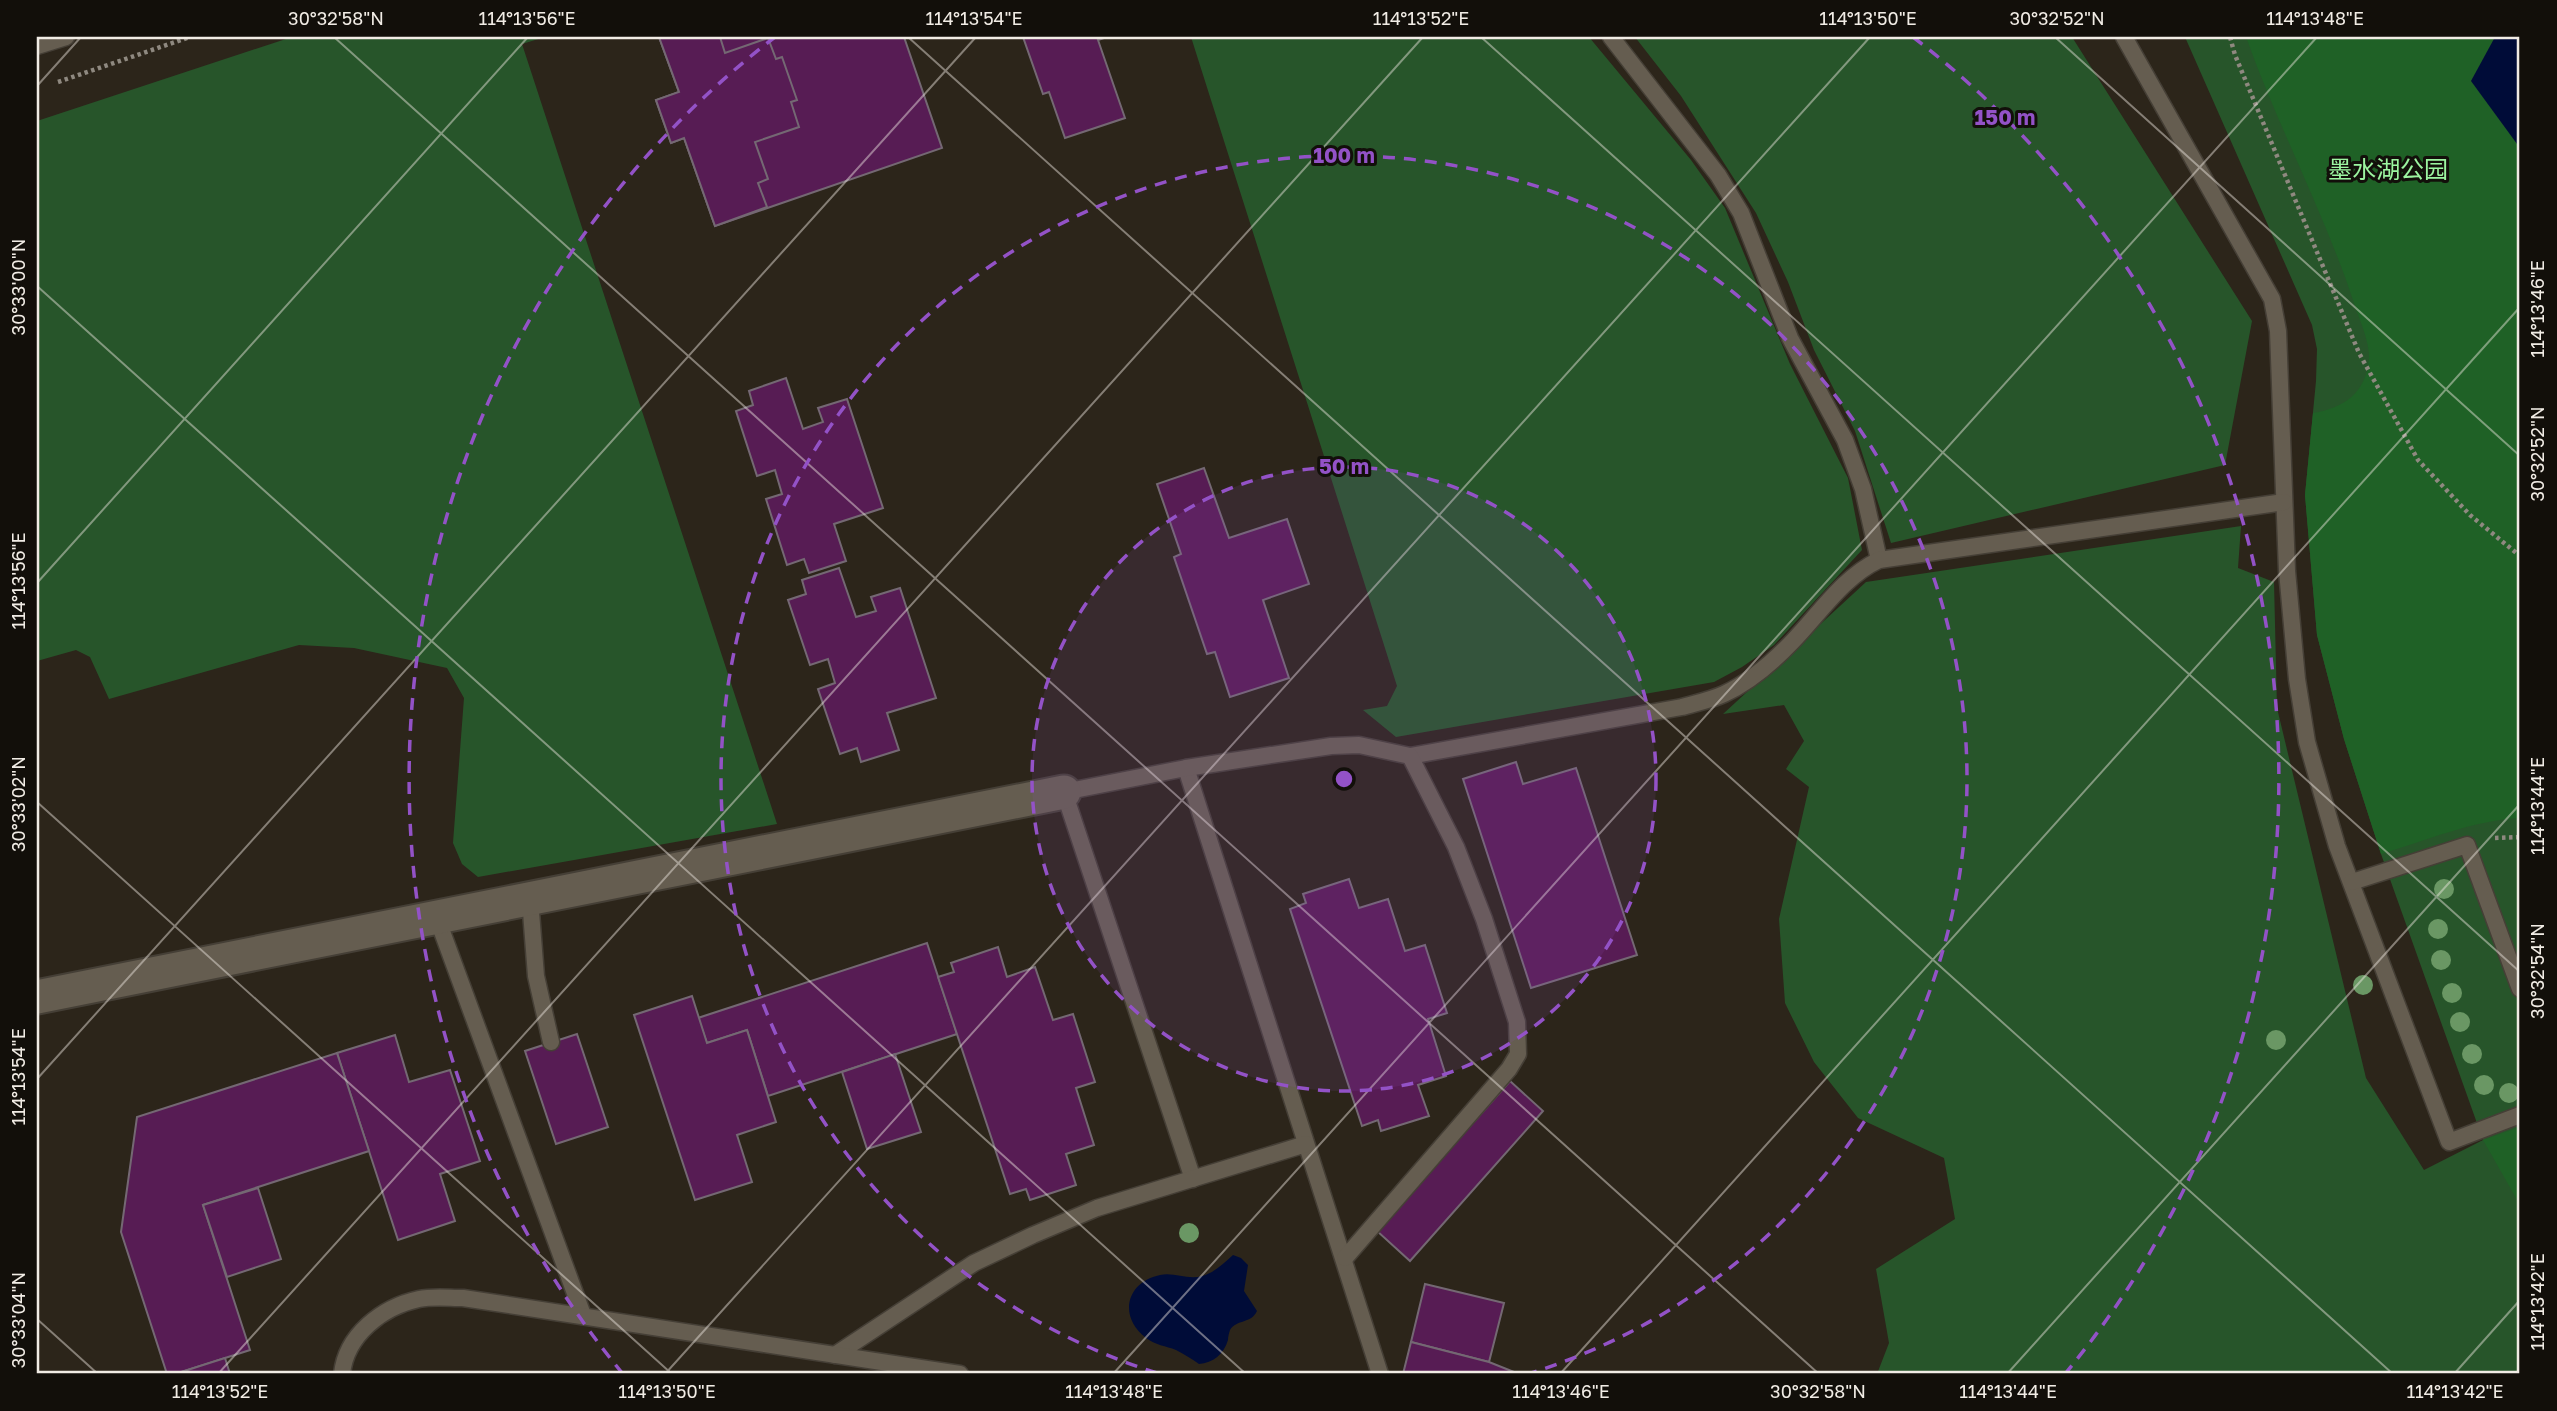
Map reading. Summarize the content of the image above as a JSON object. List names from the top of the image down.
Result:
{
  "parks": ["墨水湖公园"],
  "coordinates": [
    "30°32'58\"N",
    "114°13'56\"E",
    "114°13'54\"E",
    "114°13'52\"E",
    "114°13'50\"E",
    "30°32'52\"N",
    "114°13'48\"E",
    "30°33'00\"N",
    "114°13'46\"E",
    "30°33'02\"N",
    "114°13'44\"E",
    "30°32'54\"N",
    "114°13'42\"E",
    "30°33'04\"N"
  ],
  "rings": ["150 m", "100 m", "50 m"]
}
